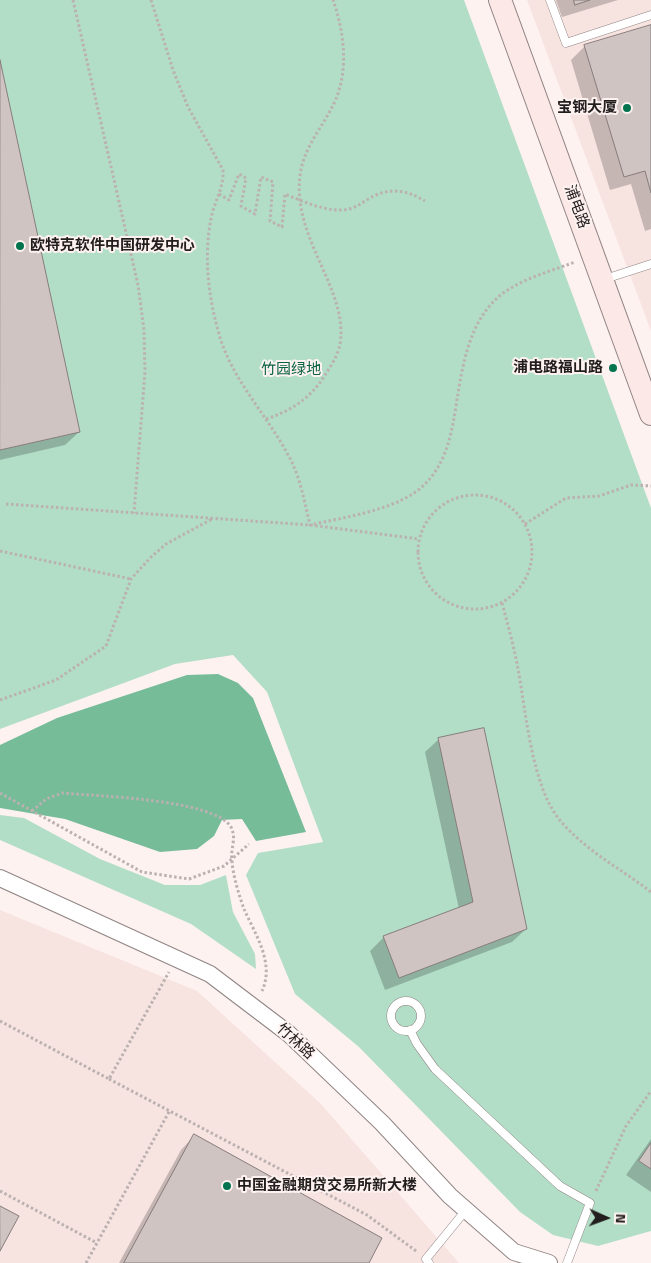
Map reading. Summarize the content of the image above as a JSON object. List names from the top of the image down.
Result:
{
  "streets": {
    "street": ["浦电路", "竹林路"]
  },
  "parks": ["竹园绿地"],
  "places": [
    "宝钢大厦",
    "欧特克软件中国研发中心",
    "浦电路福山路",
    "中国金融期贷交易所新大楼"
  ],
  "north": "right"
}
